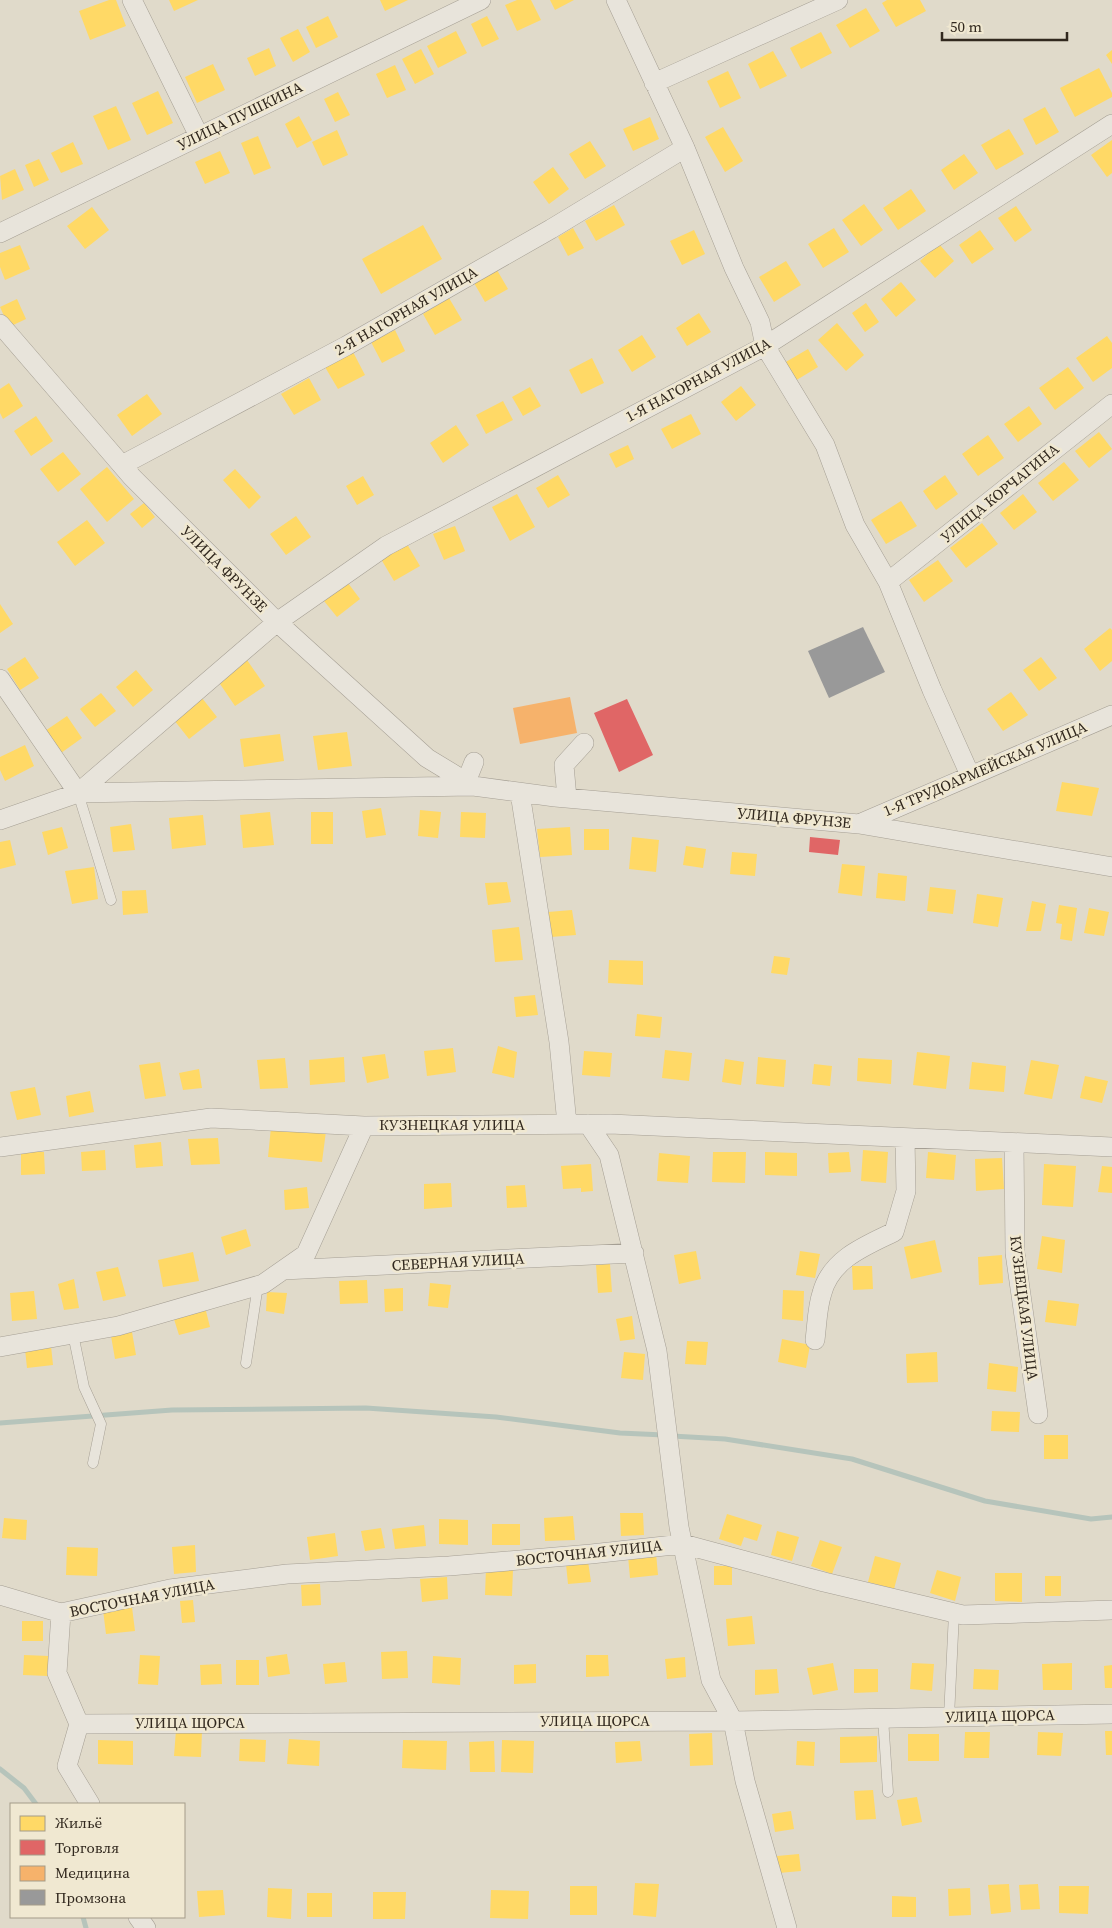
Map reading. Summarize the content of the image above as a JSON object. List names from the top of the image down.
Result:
{
  "streets": {
    "street": [
      "УЛИЦА ПУШКИНА",
      "2-Я НАГОРНАЯ УЛИЦА",
      "1-Я НАГОРНАЯ УЛИЦА",
      "УЛИЦА КОРЧАГИНА",
      "УЛИЦА ФРУНЗЕ",
      "1-Я ТРУДОАРМЕЙСКАЯ УЛИЦА",
      "КУЗНЕЦКАЯ УЛИЦА",
      "СЕВЕРНАЯ УЛИЦА",
      "ВОСТОЧНАЯ УЛИЦА",
      "УЛИЦА ЩОРСА"
    ]
  },
  "crossings": [
    ["2-Я НАГОРНАЯ УЛИЦА", "УЛИЦА ФРУНЗЕ"],
    ["1-Я НАГОРНАЯ УЛИЦА", "УЛИЦА ФРУНЗЕ"],
    ["УЛИЦА ФРУНЗЕ", "1-Я ТРУДОАРМЕЙСКАЯ УЛИЦА"],
    ["КУЗНЕЦКАЯ УЛИЦА", "СЕВЕРНАЯ УЛИЦА"]
  ],
  "legend": [
    "Жильё",
    "Торговля",
    "Медицина",
    "Промзона"
  ],
  "scale_bar": "50 m"
}
